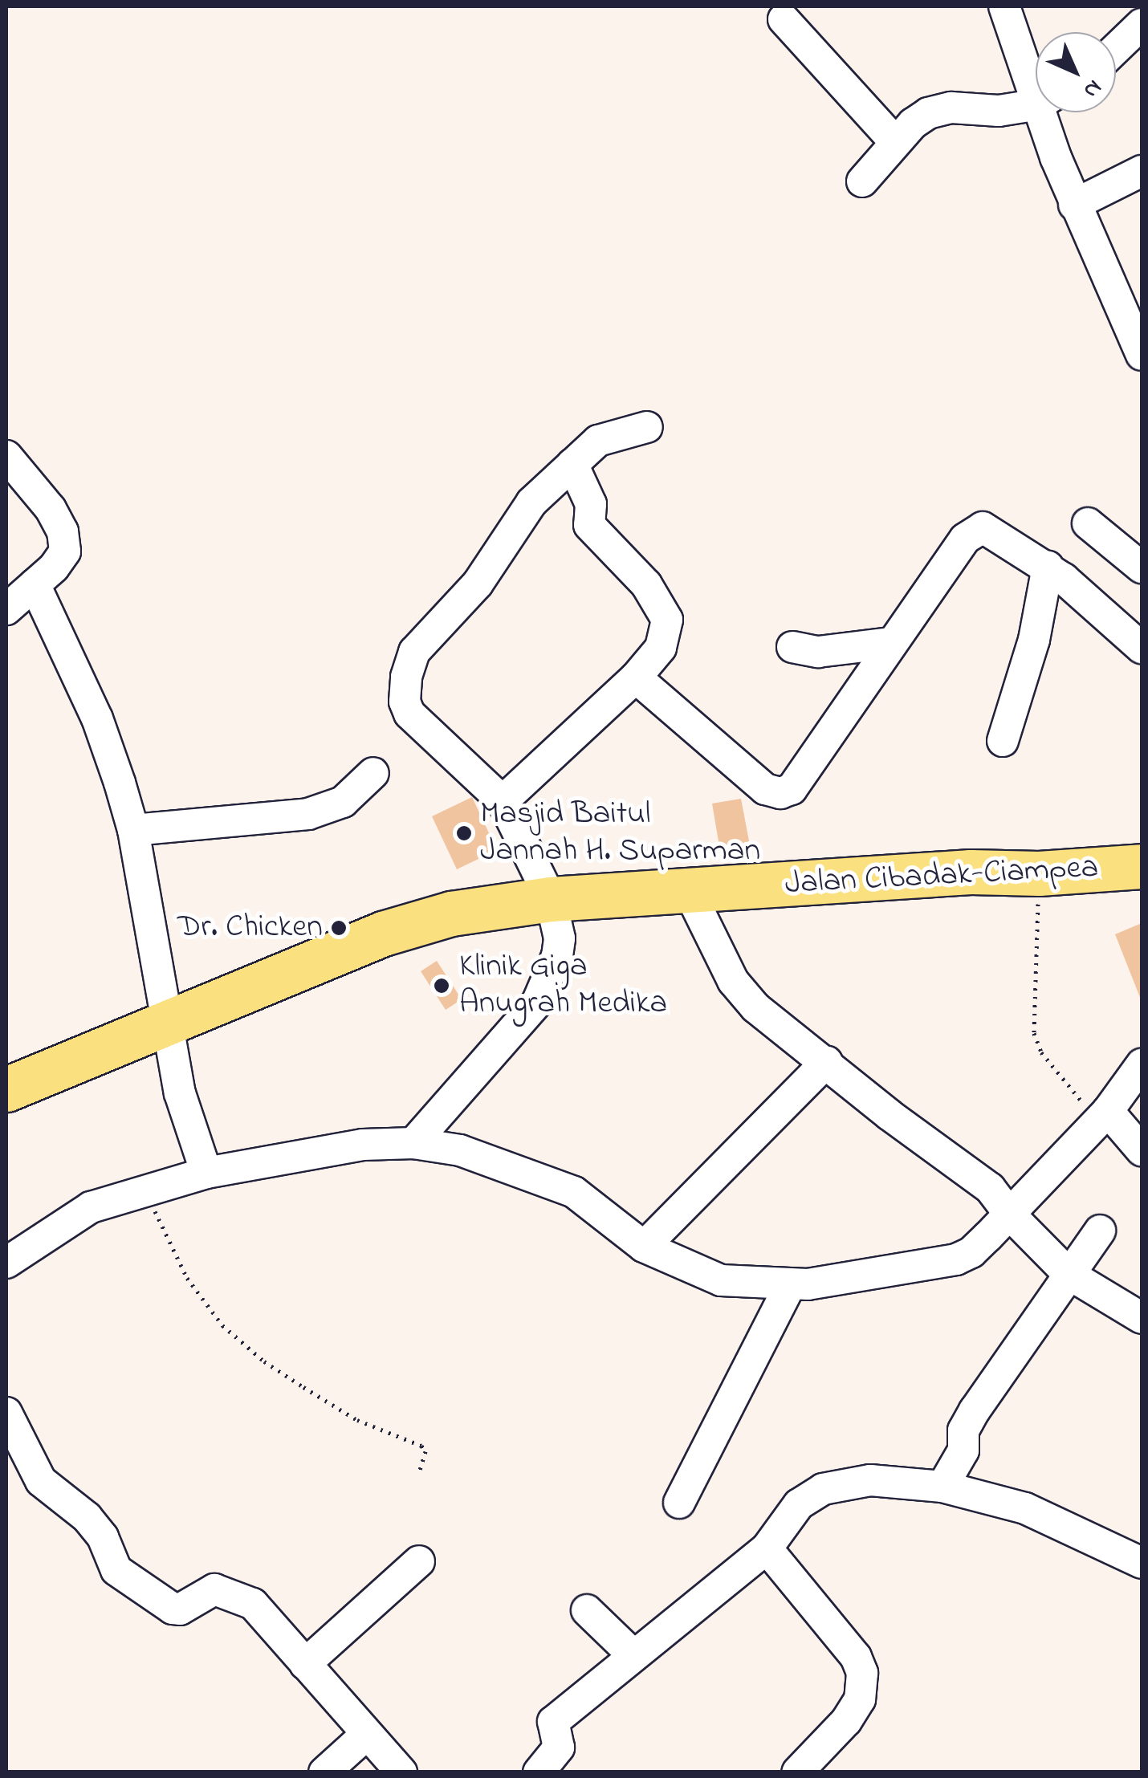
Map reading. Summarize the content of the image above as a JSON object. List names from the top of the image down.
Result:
{
  "streets": {
    "highway": ["Jalan Cibadak-Ciampea"]
  },
  "places": ["Masjid Baitul Jannah H. Suparman", "Dr. Chicken", "Klinik Giga Anugrah Medika"],
  "north": "bottom right"
}
